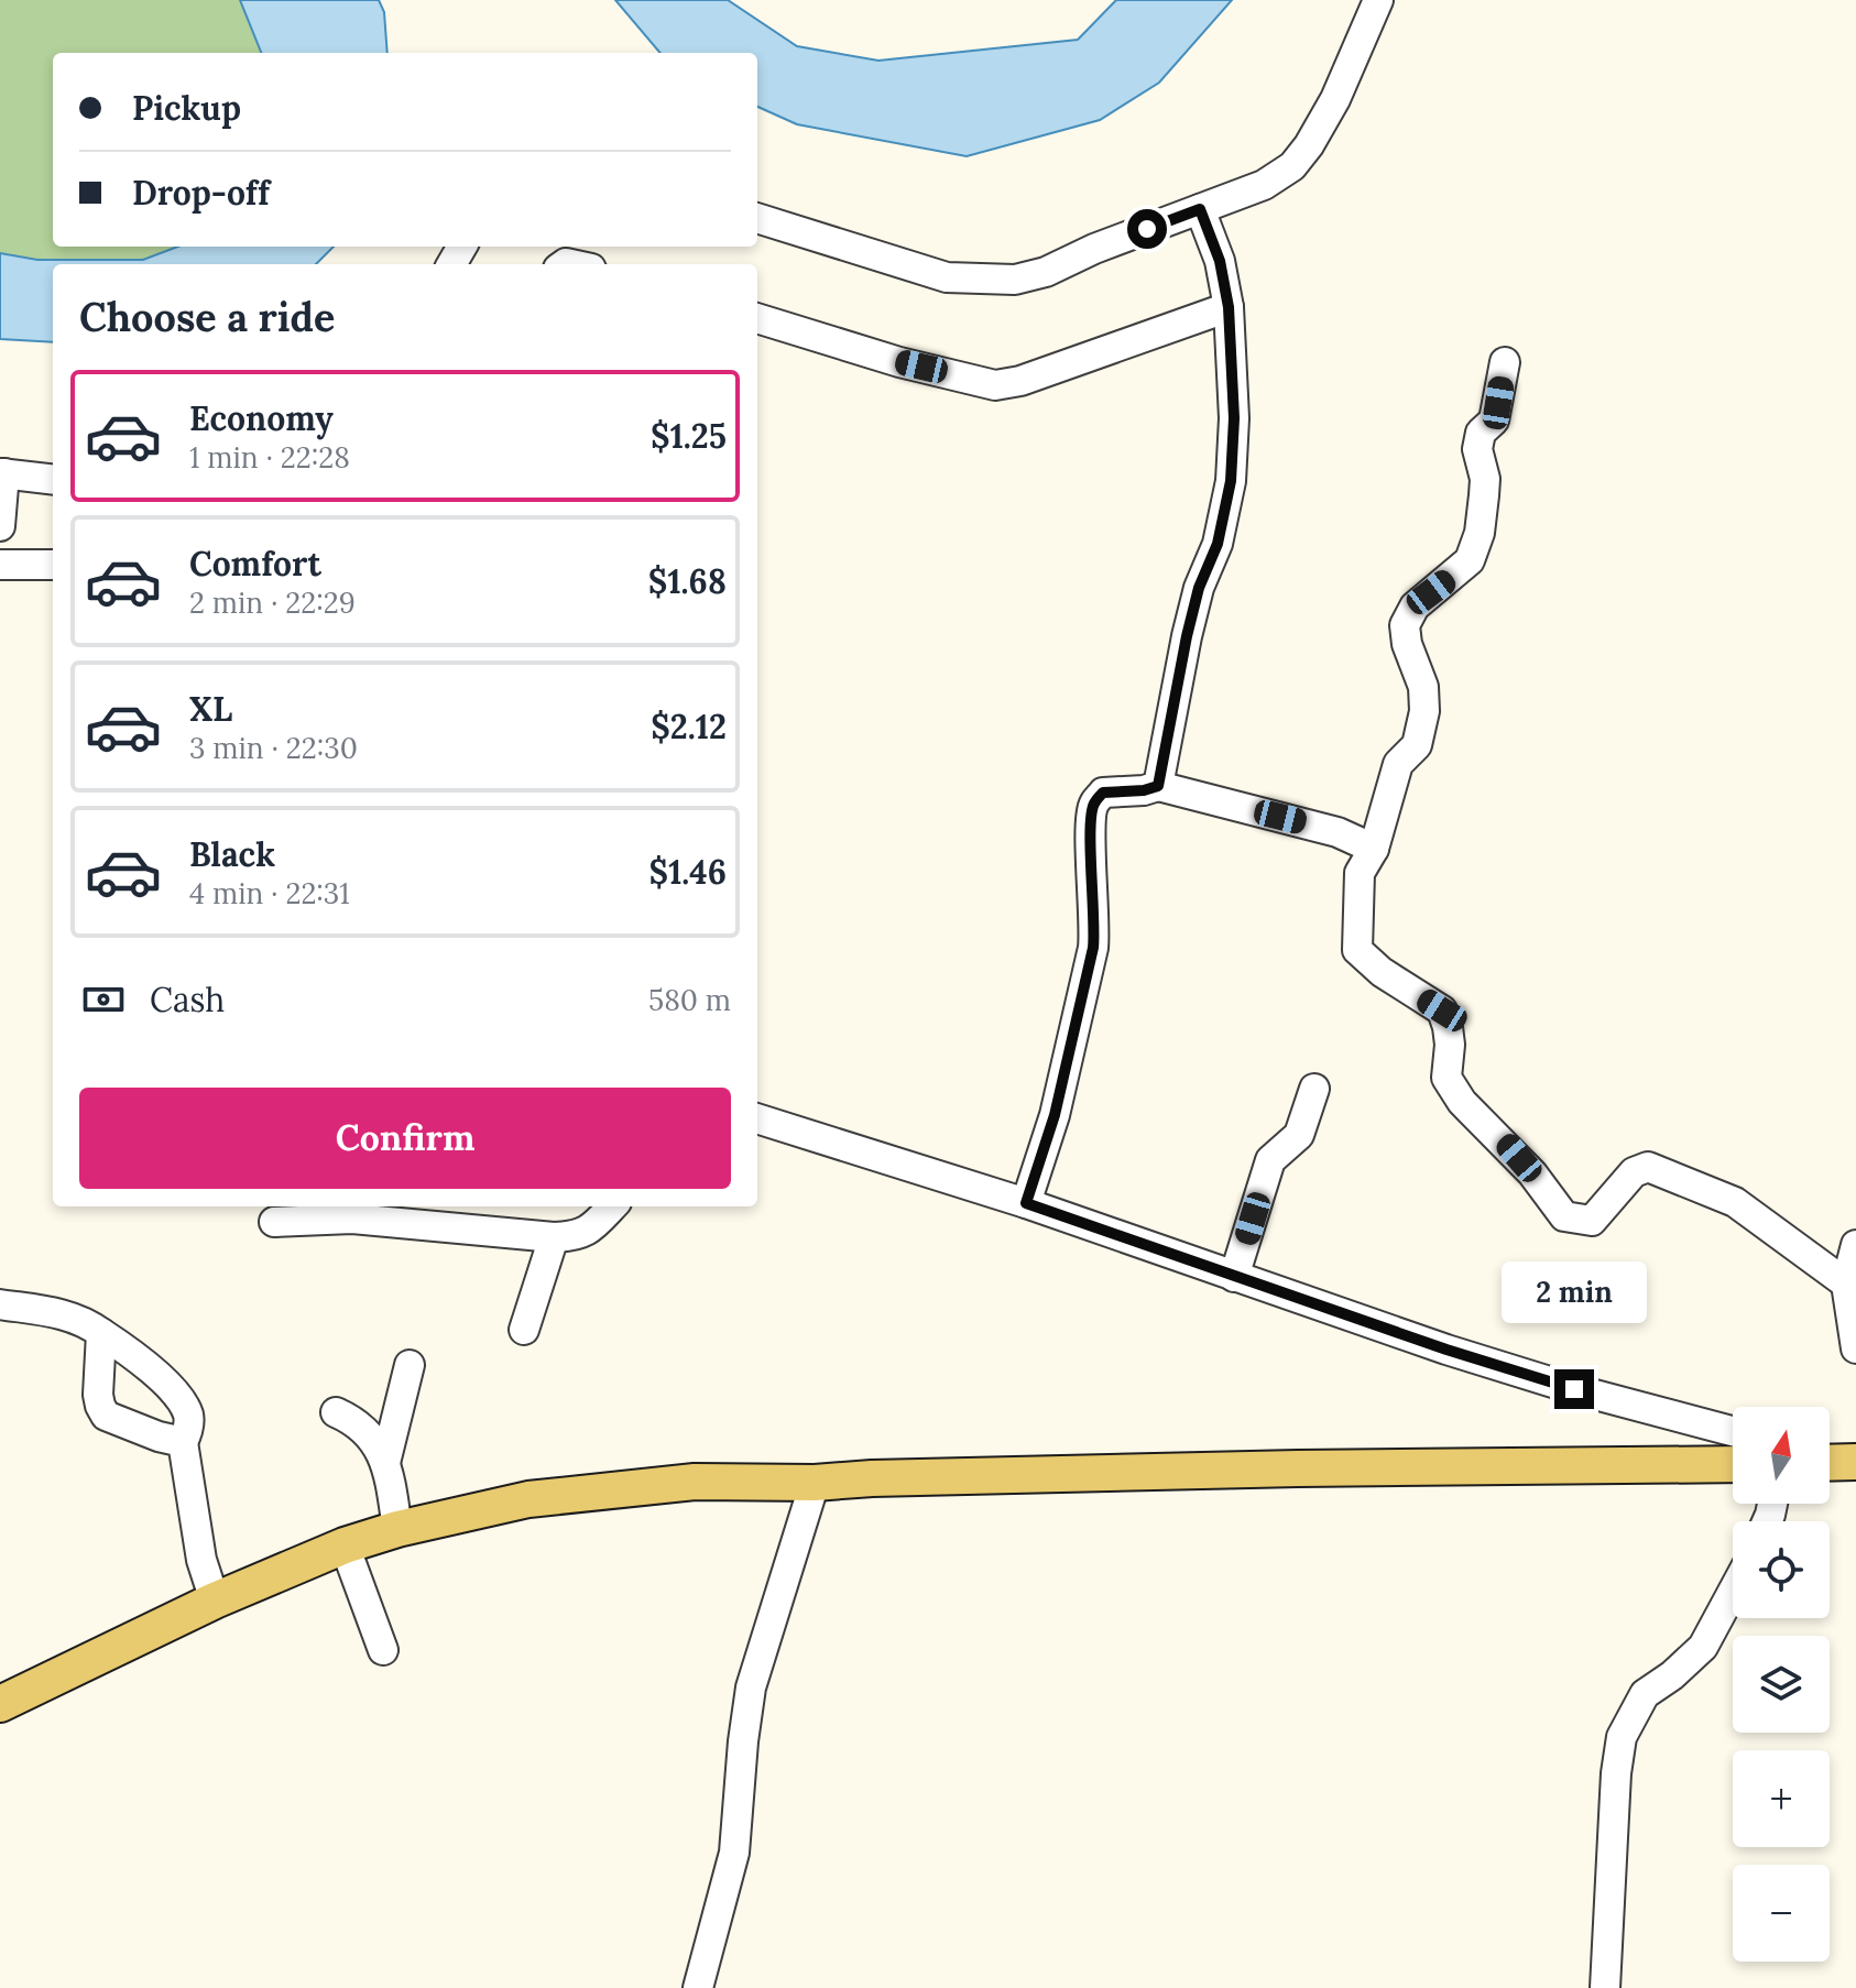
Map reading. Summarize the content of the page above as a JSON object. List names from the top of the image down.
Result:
{
  "north": "top",
  "page": {
    "banner": ["Pickup", "Drop-off"],
    "heading": "Choose a ride",
    "list": [
      {
        "name": "Economy",
        "note": "1 min · 22:28",
        "value": "$1.25"
      },
      {
        "name": "Comfort",
        "note": "2 min · 22:29",
        "value": "$1.68"
      },
      {
        "name": "XL",
        "note": "3 min · 22:30",
        "value": "$2.12"
      },
      {
        "name": "Black",
        "note": "4 min · 22:31",
        "value": "$1.46"
      }
    ],
    "pay": ["Cash", "580 m"],
    "buttons": "Confirm",
    "bubble": "2 min",
    "map_buttons": ["+", "−"]
  }
}
